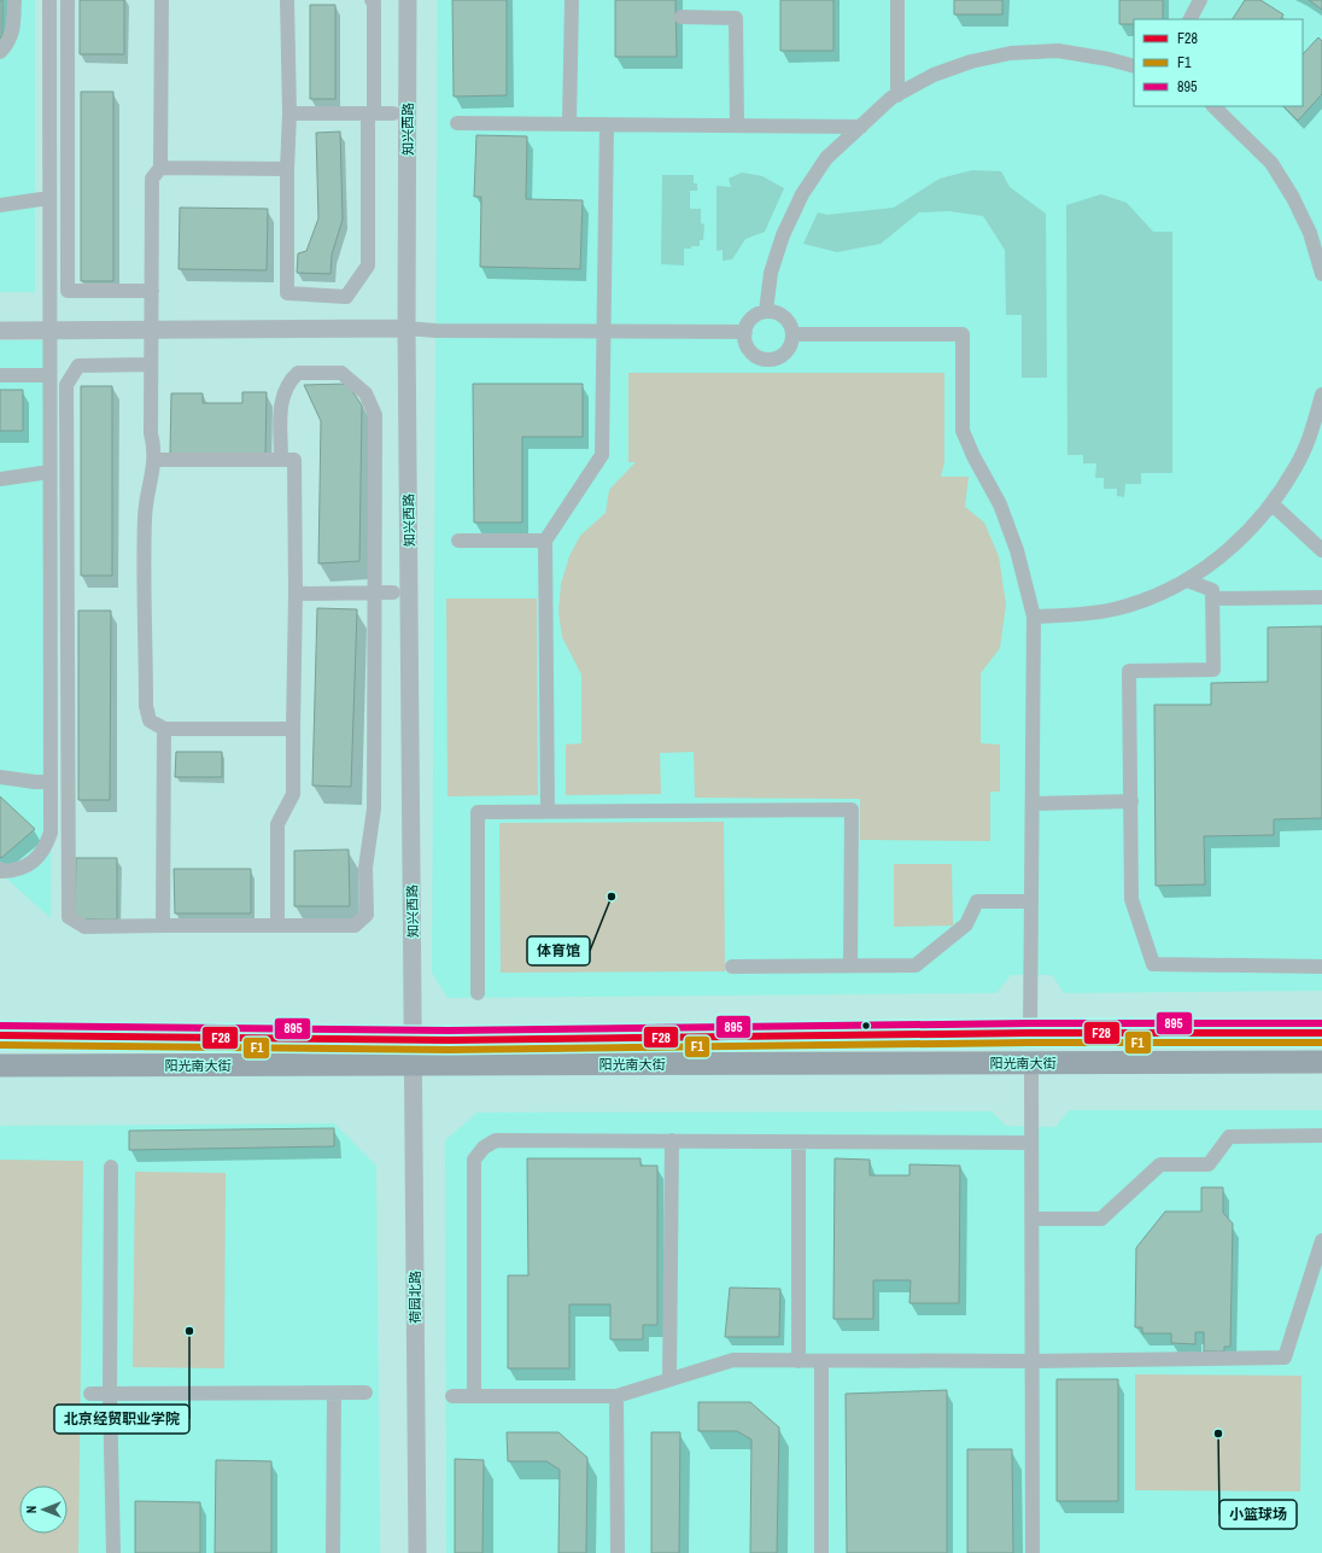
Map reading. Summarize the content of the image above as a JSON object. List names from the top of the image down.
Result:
{
  "streets": {
    "main road": ["阳光南大街"],
    "street": ["知兴西路", "荷园北路"]
  },
  "crossings": [
    ["知兴西路", "阳光南大街"],
    ["知兴西路", "荷园北路"],
    ["阳光南大街", "荷园北路"]
  ],
  "places": ["体育馆", "北京经贸职业学院", "小篮球场"],
  "lines": ["transit line 895", "transit line F28", "transit line F1"],
  "legend": ["F28", "F1", "895"],
  "north": "left"
}
